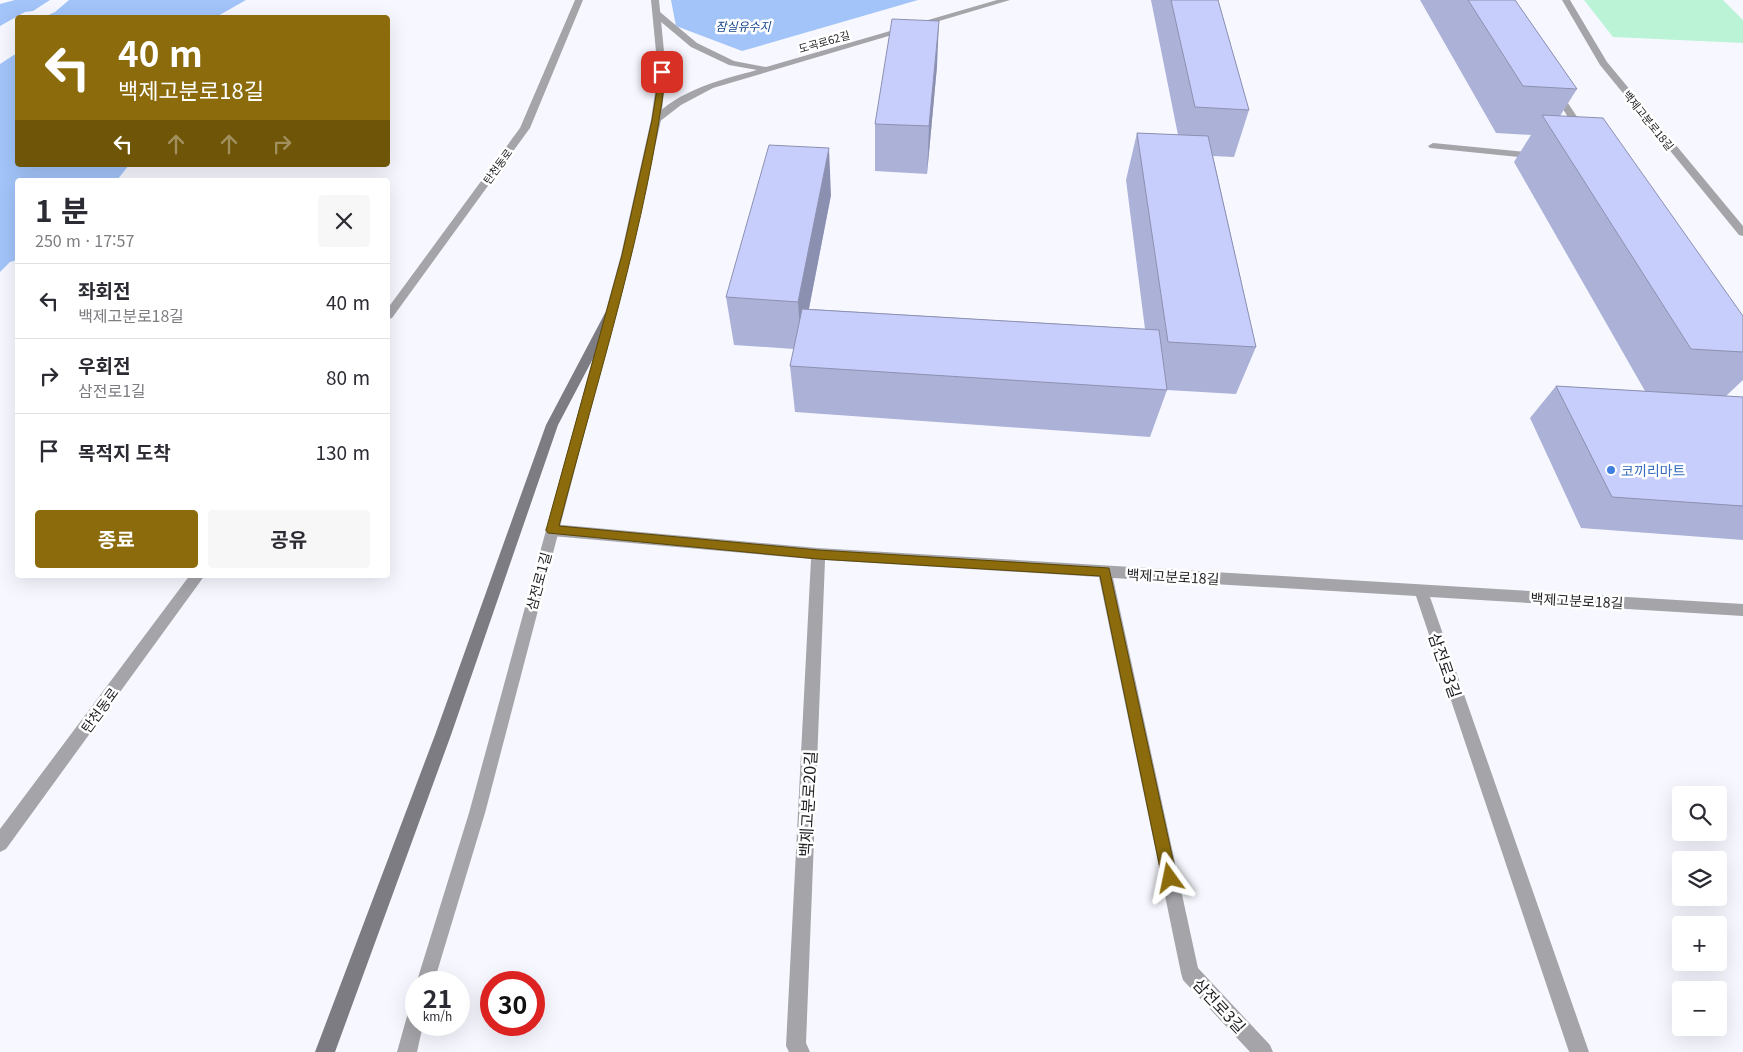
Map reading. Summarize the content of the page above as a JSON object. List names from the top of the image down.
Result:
{
  "streets": {
    "street": [
      "도곡로62길",
      "백제고분로18길",
      "탄천동로",
      "삼전로1길",
      "삼전로3길",
      "백제고분로20길"
    ]
  },
  "crossings": [
    ["도곡로62길", "삼전로1길"],
    ["백제고분로18길", "삼전로1길"],
    ["백제고분로18길", "삼전로3길"],
    ["백제고분로18길", "백제고분로20길"]
  ],
  "water": ["잠실유수지"],
  "places": ["코끼리마트"],
  "page": {
    "turn": ["40 m", "백제고분로18길"],
    "heading": ["1 분", "250 m · 17:57"],
    "list": [
      {
        "name": "좌회전",
        "note": "백제고분로18길",
        "value": "40 m"
      },
      {
        "name": "우회전",
        "note": "삼전로1길",
        "value": "80 m"
      },
      {
        "name": "목적지 도착",
        "value": "130 m"
      }
    ],
    "buttons": ["종료", "공유"],
    "map_buttons": ["+", "−"],
    "speed": "21 km/h",
    "limit": "30"
  }
}
